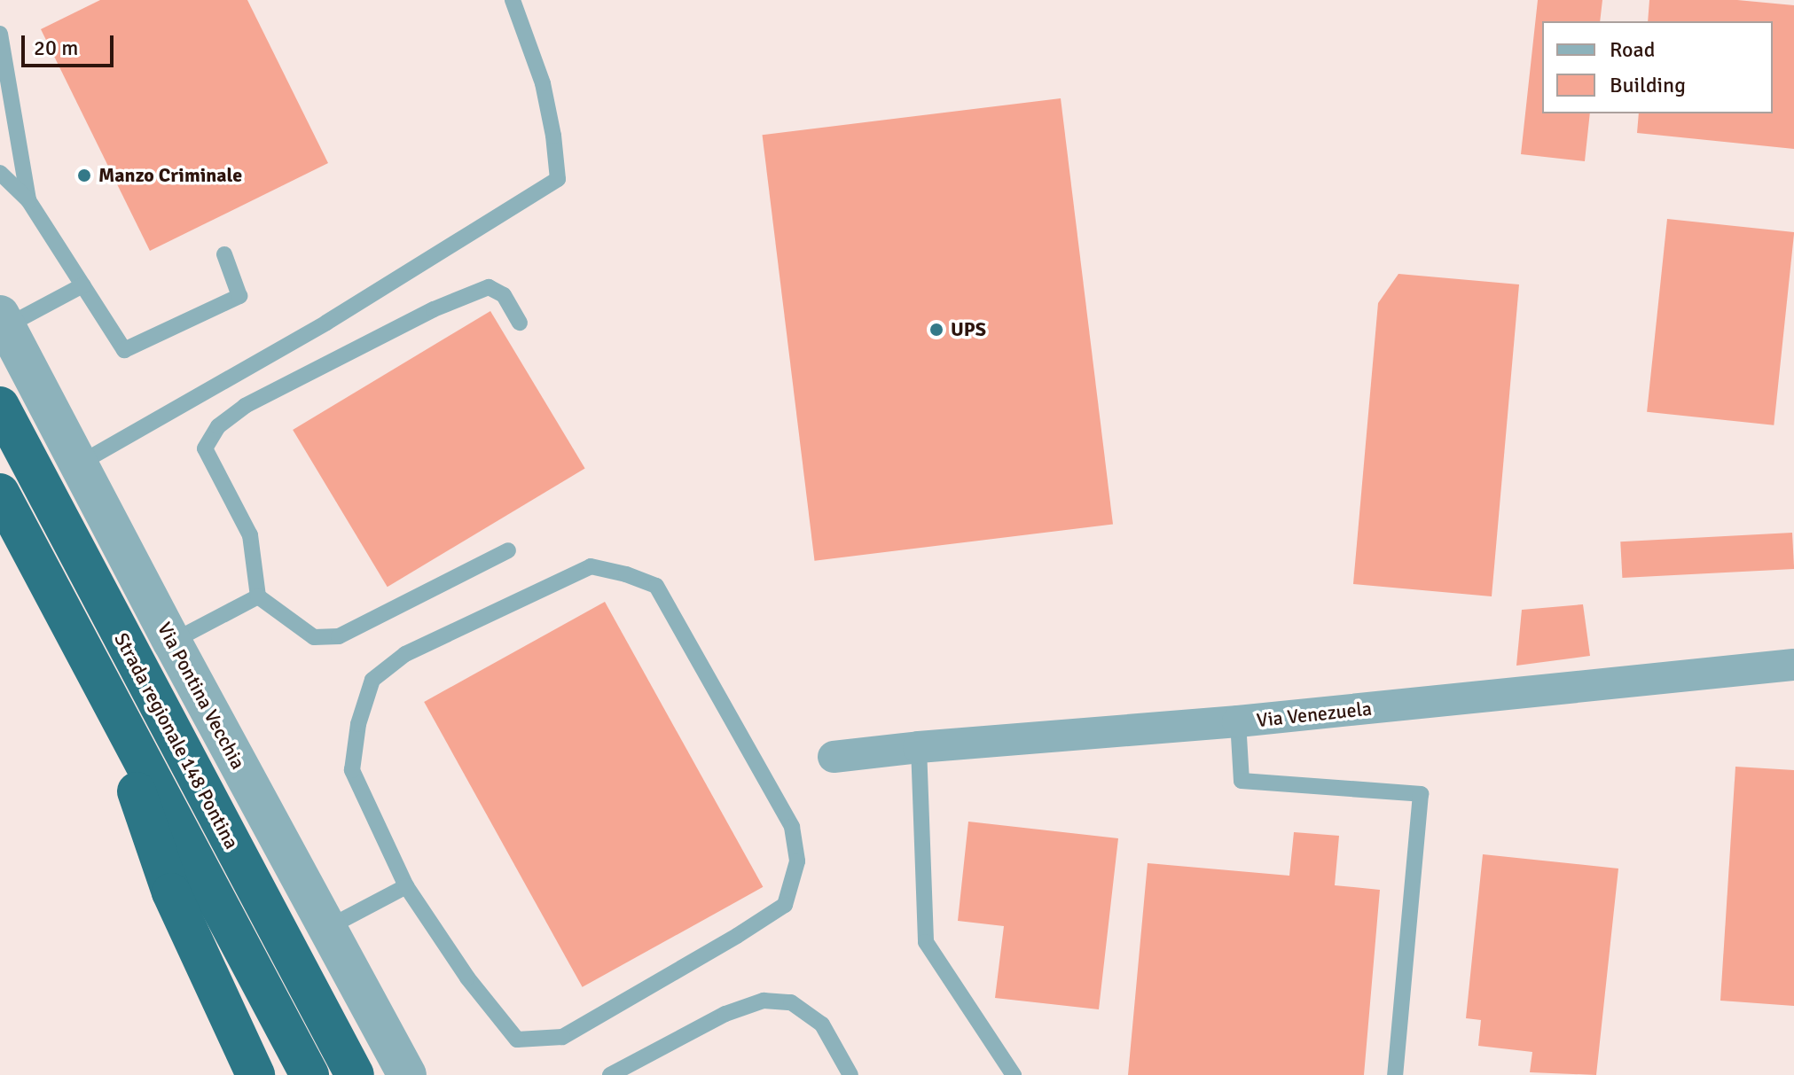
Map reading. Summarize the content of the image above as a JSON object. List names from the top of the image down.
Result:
{
  "streets": {
    "highway": ["Strada regionale 148 Pontina"],
    "street": ["Via Pontina Vecchia", "Via Venezuela"]
  },
  "places": ["Manzo Criminale", "UPS"],
  "legend": ["Road", "Building"],
  "scale_bar": "20 m"
}
